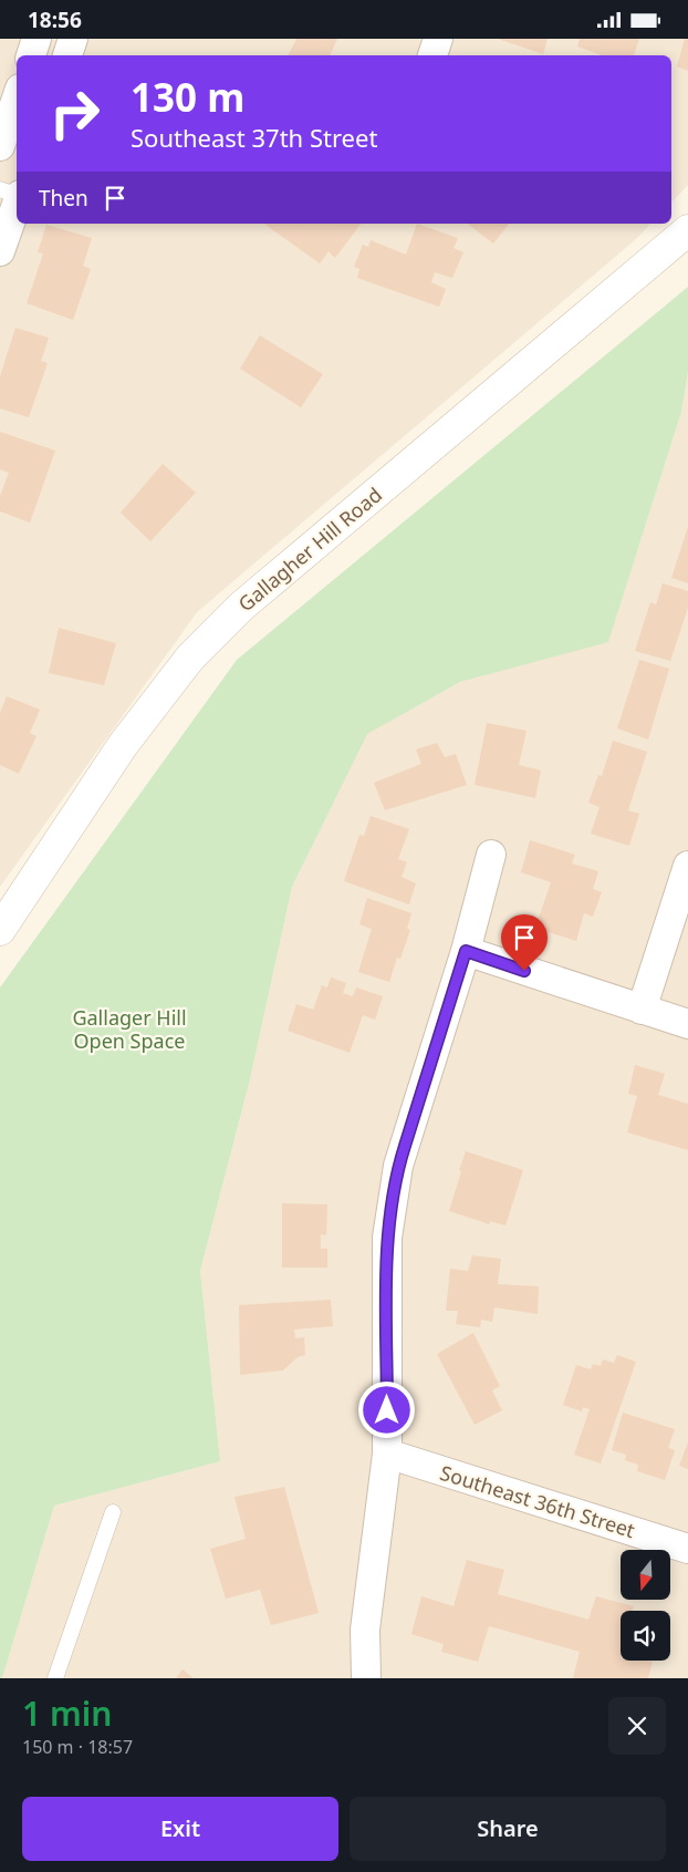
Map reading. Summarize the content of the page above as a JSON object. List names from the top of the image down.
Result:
{
  "streets": {
    "street": ["Gallagher Hill Road", "Southeast 36th Street"]
  },
  "parks": ["Gallager Hill Open Space"],
  "north": "bottom",
  "page": {
    "status": "18:56",
    "turn": ["130 m", "Southeast 37th Street"],
    "then": "Then",
    "heading": ["1 min", "150 m · 18:57"],
    "buttons": ["Exit", "Share"]
  }
}
